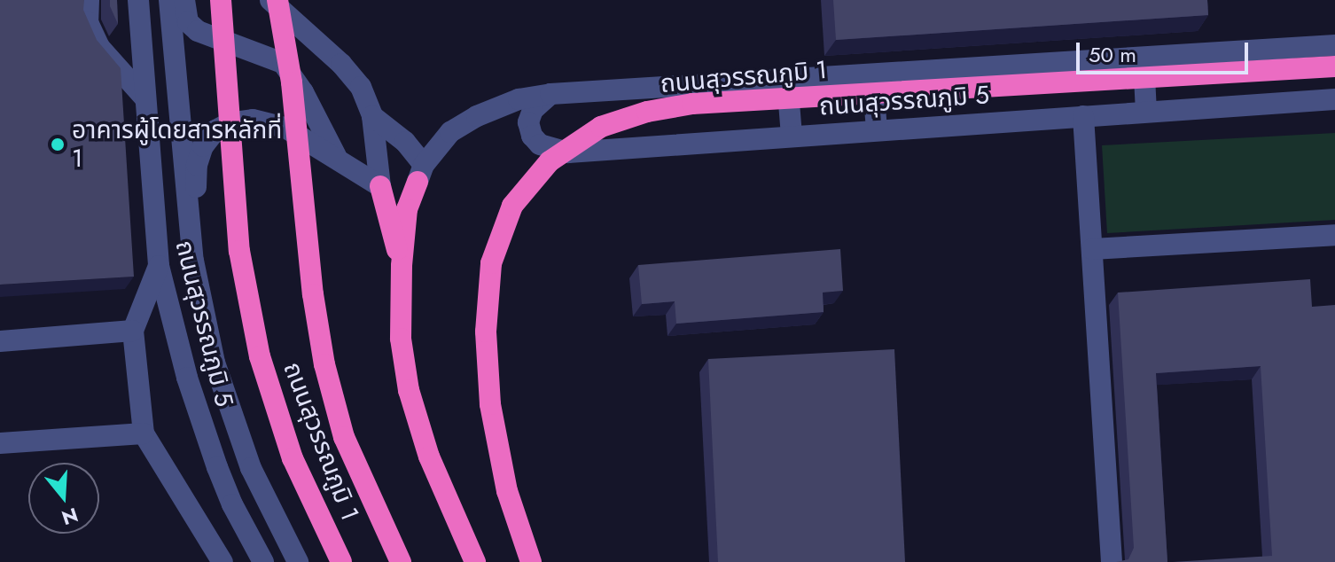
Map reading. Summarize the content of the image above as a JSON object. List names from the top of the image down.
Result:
{
  "streets": {
    "highway": ["ถนนสุวรรณภูมิ 1"],
    "street": ["ถนนสุวรรณภูมิ 5"]
  },
  "places": ["อาคารผู้โดยสารหลักที่ 1"],
  "scale_bar": "50 m",
  "north": "bottom"
}
